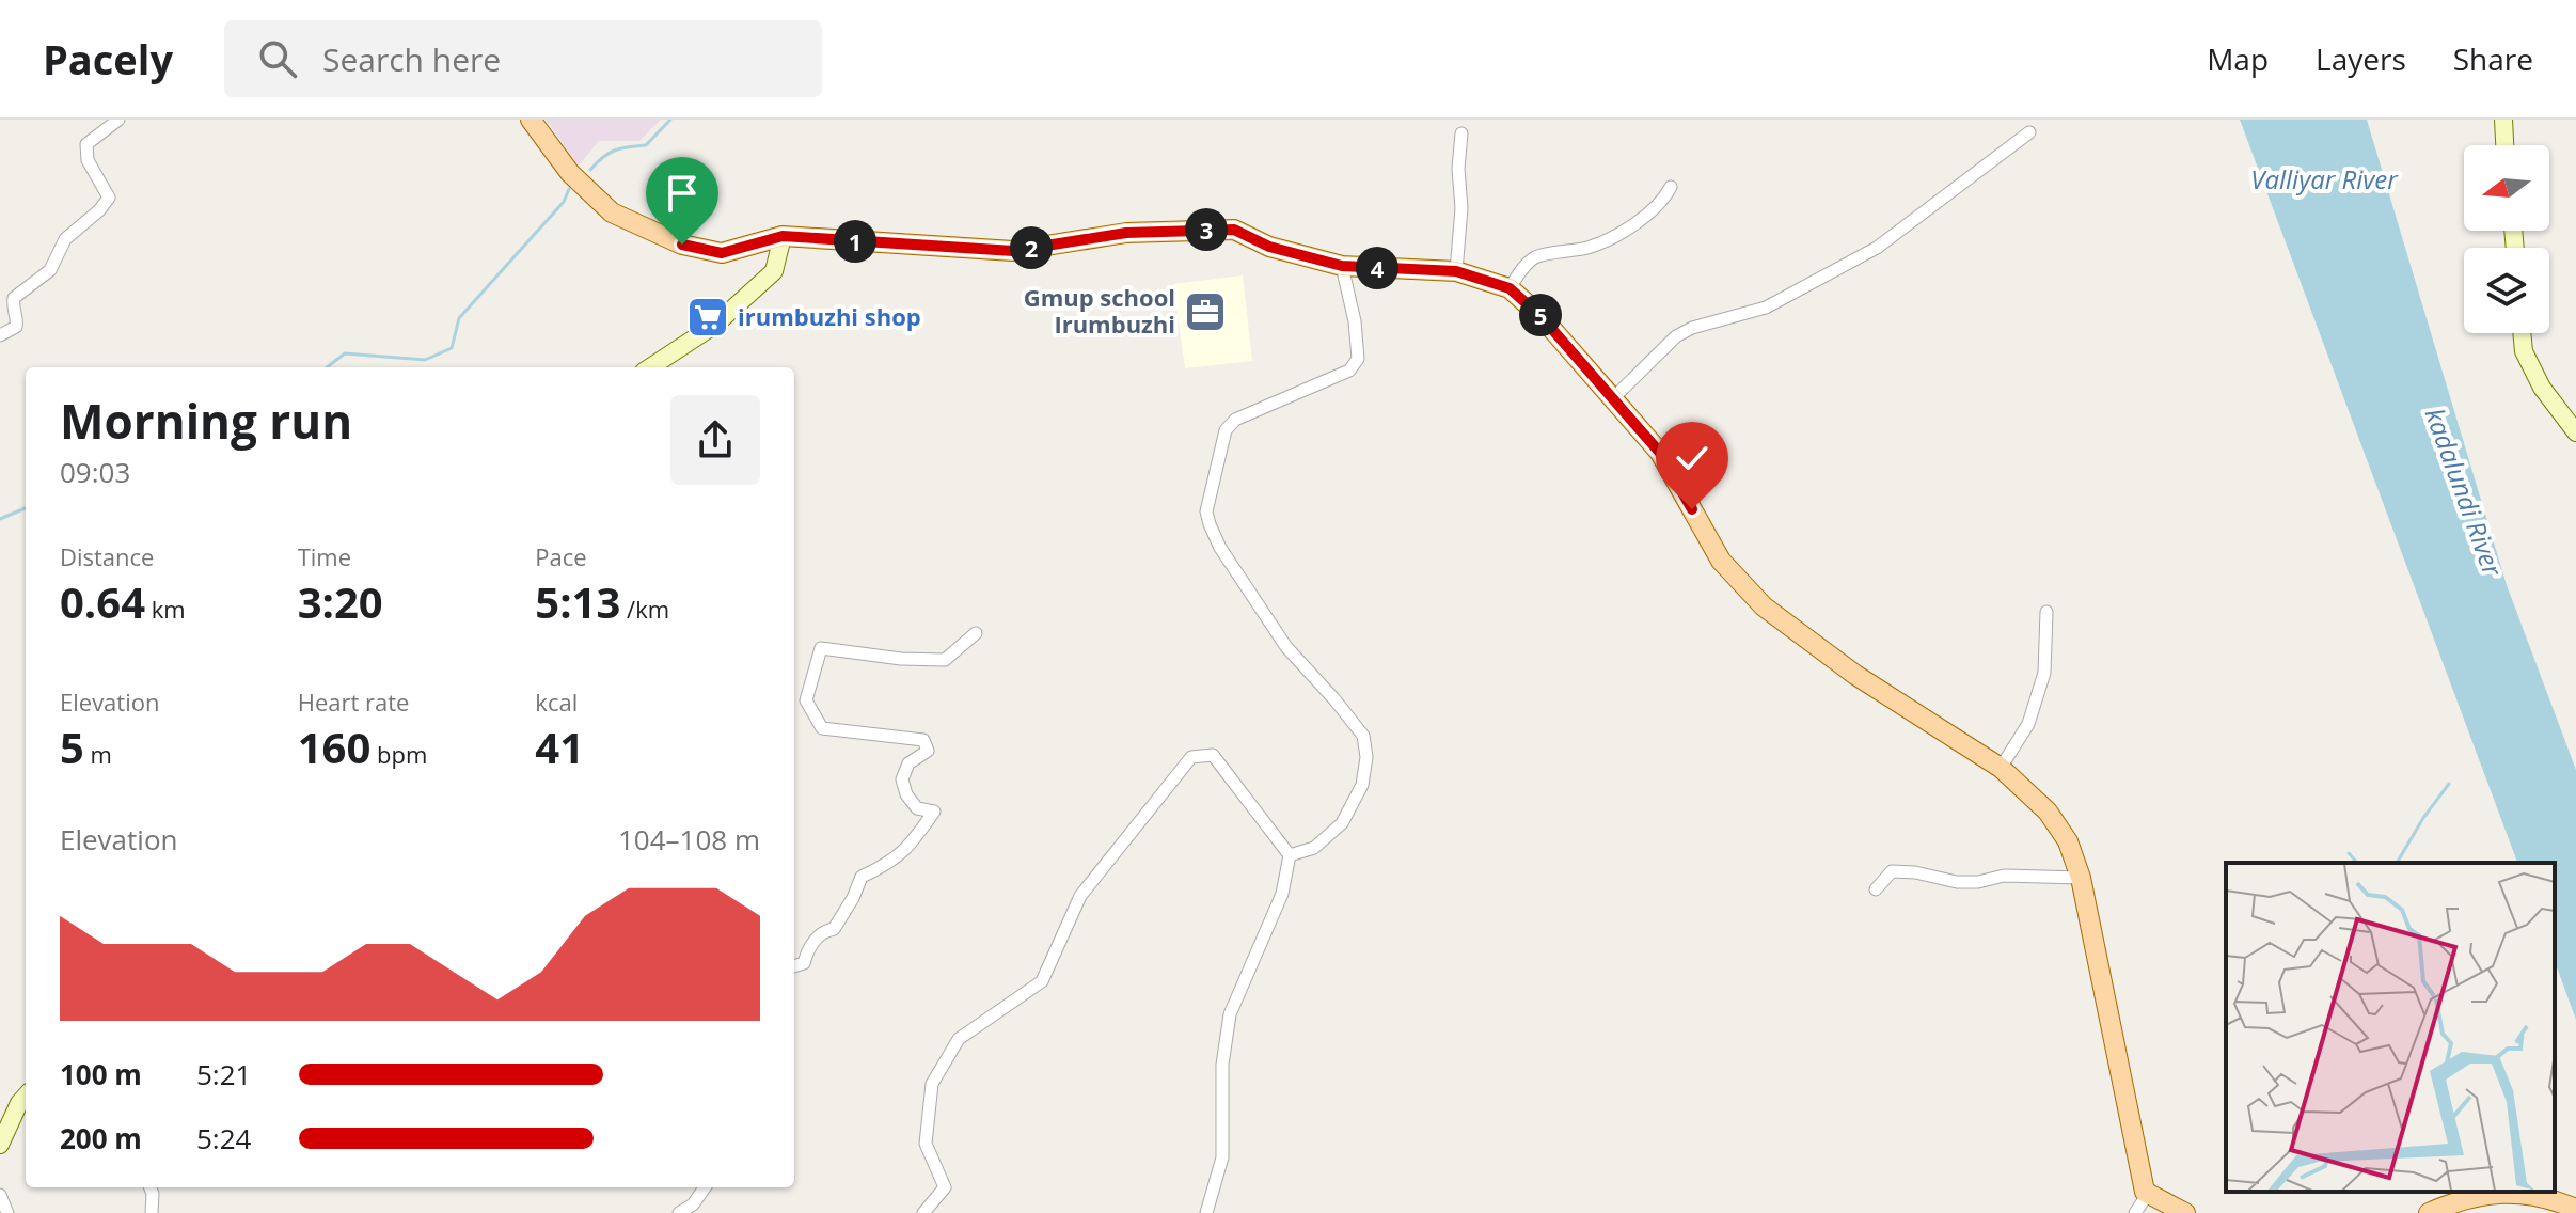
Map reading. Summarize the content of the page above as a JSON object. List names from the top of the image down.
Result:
{
  "water": ["Valliyar River", "kadalundi River"],
  "places": {
    "office": ["Gmup school Irumbuzhi"],
    "supermarket": ["irumbuzhi shop"]
  },
  "north": "left",
  "page": {
    "header": "Pacely",
    "search": "Search here",
    "nav": ["Map", "Layers", "Share"],
    "pins": [
      "3",
      "1",
      "2",
      "4",
      "5"
    ],
    "heading": ["Morning run", "09:03"],
    "stats": [
      ["Distance", "0.64 km"],
      ["Time", "3:20"],
      ["Pace", "5:13 /km"],
      ["Elevation", "5 m"],
      ["Heart rate", "160 bpm"],
      ["kcal", "41"]
    ],
    "chart": ["Elevation", "104–108 m"],
    "list": [
      {
        "name": "100 m",
        "note": "5:21"
      },
      {
        "name": "200 m",
        "note": "5:24"
      }
    ]
  }
}
